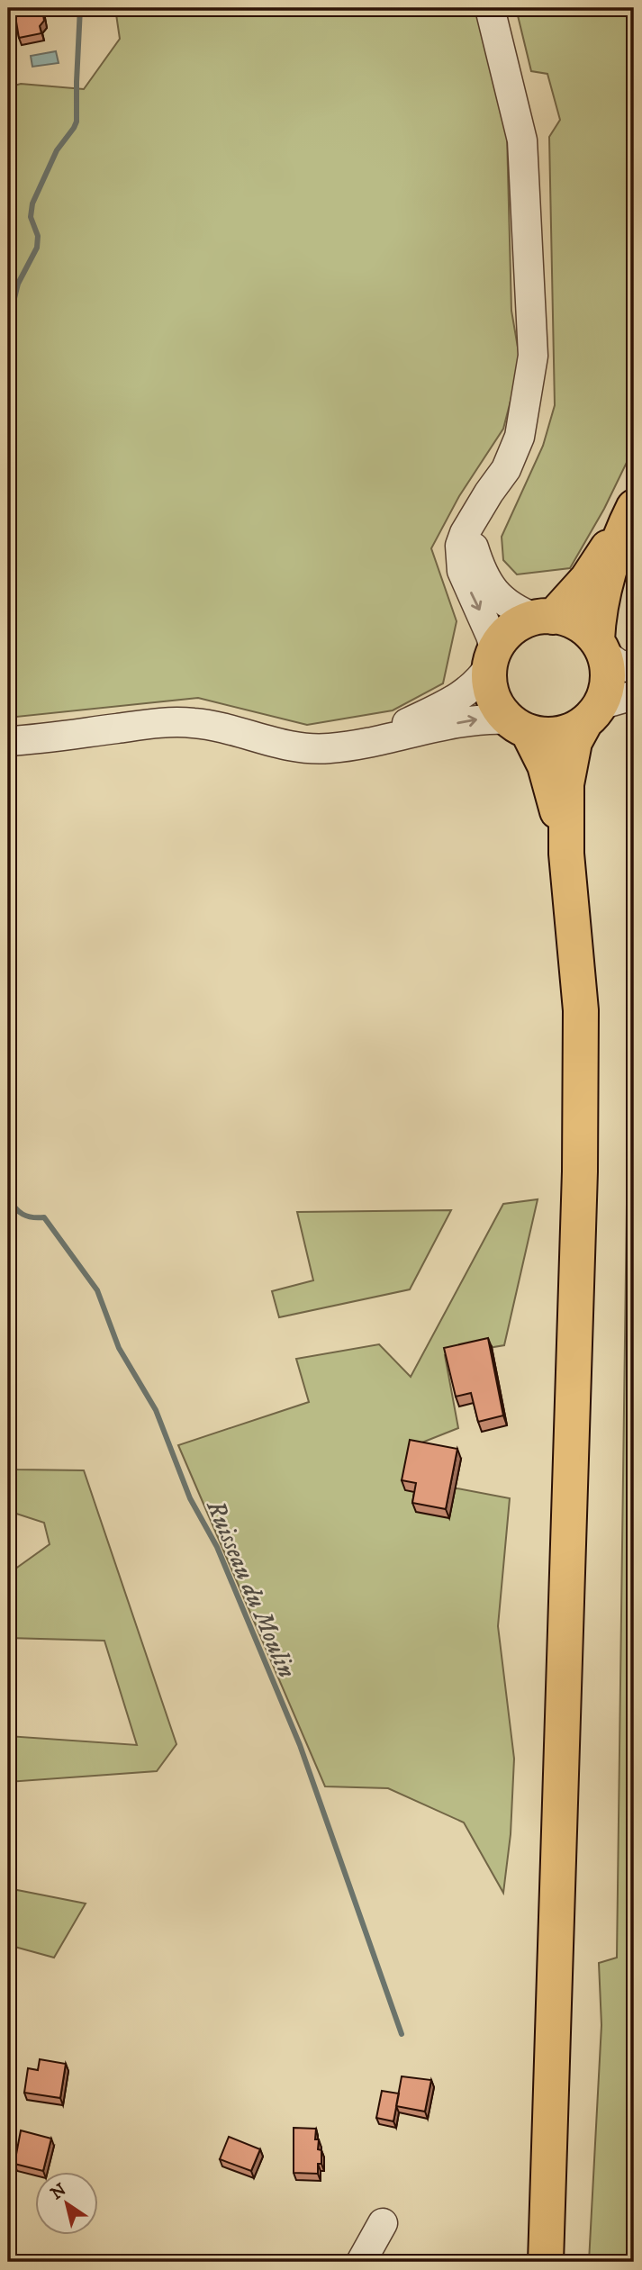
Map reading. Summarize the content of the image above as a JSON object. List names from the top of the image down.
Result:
{
  "water": ["Ruisseau du Moulin"],
  "north": "top left"
}
